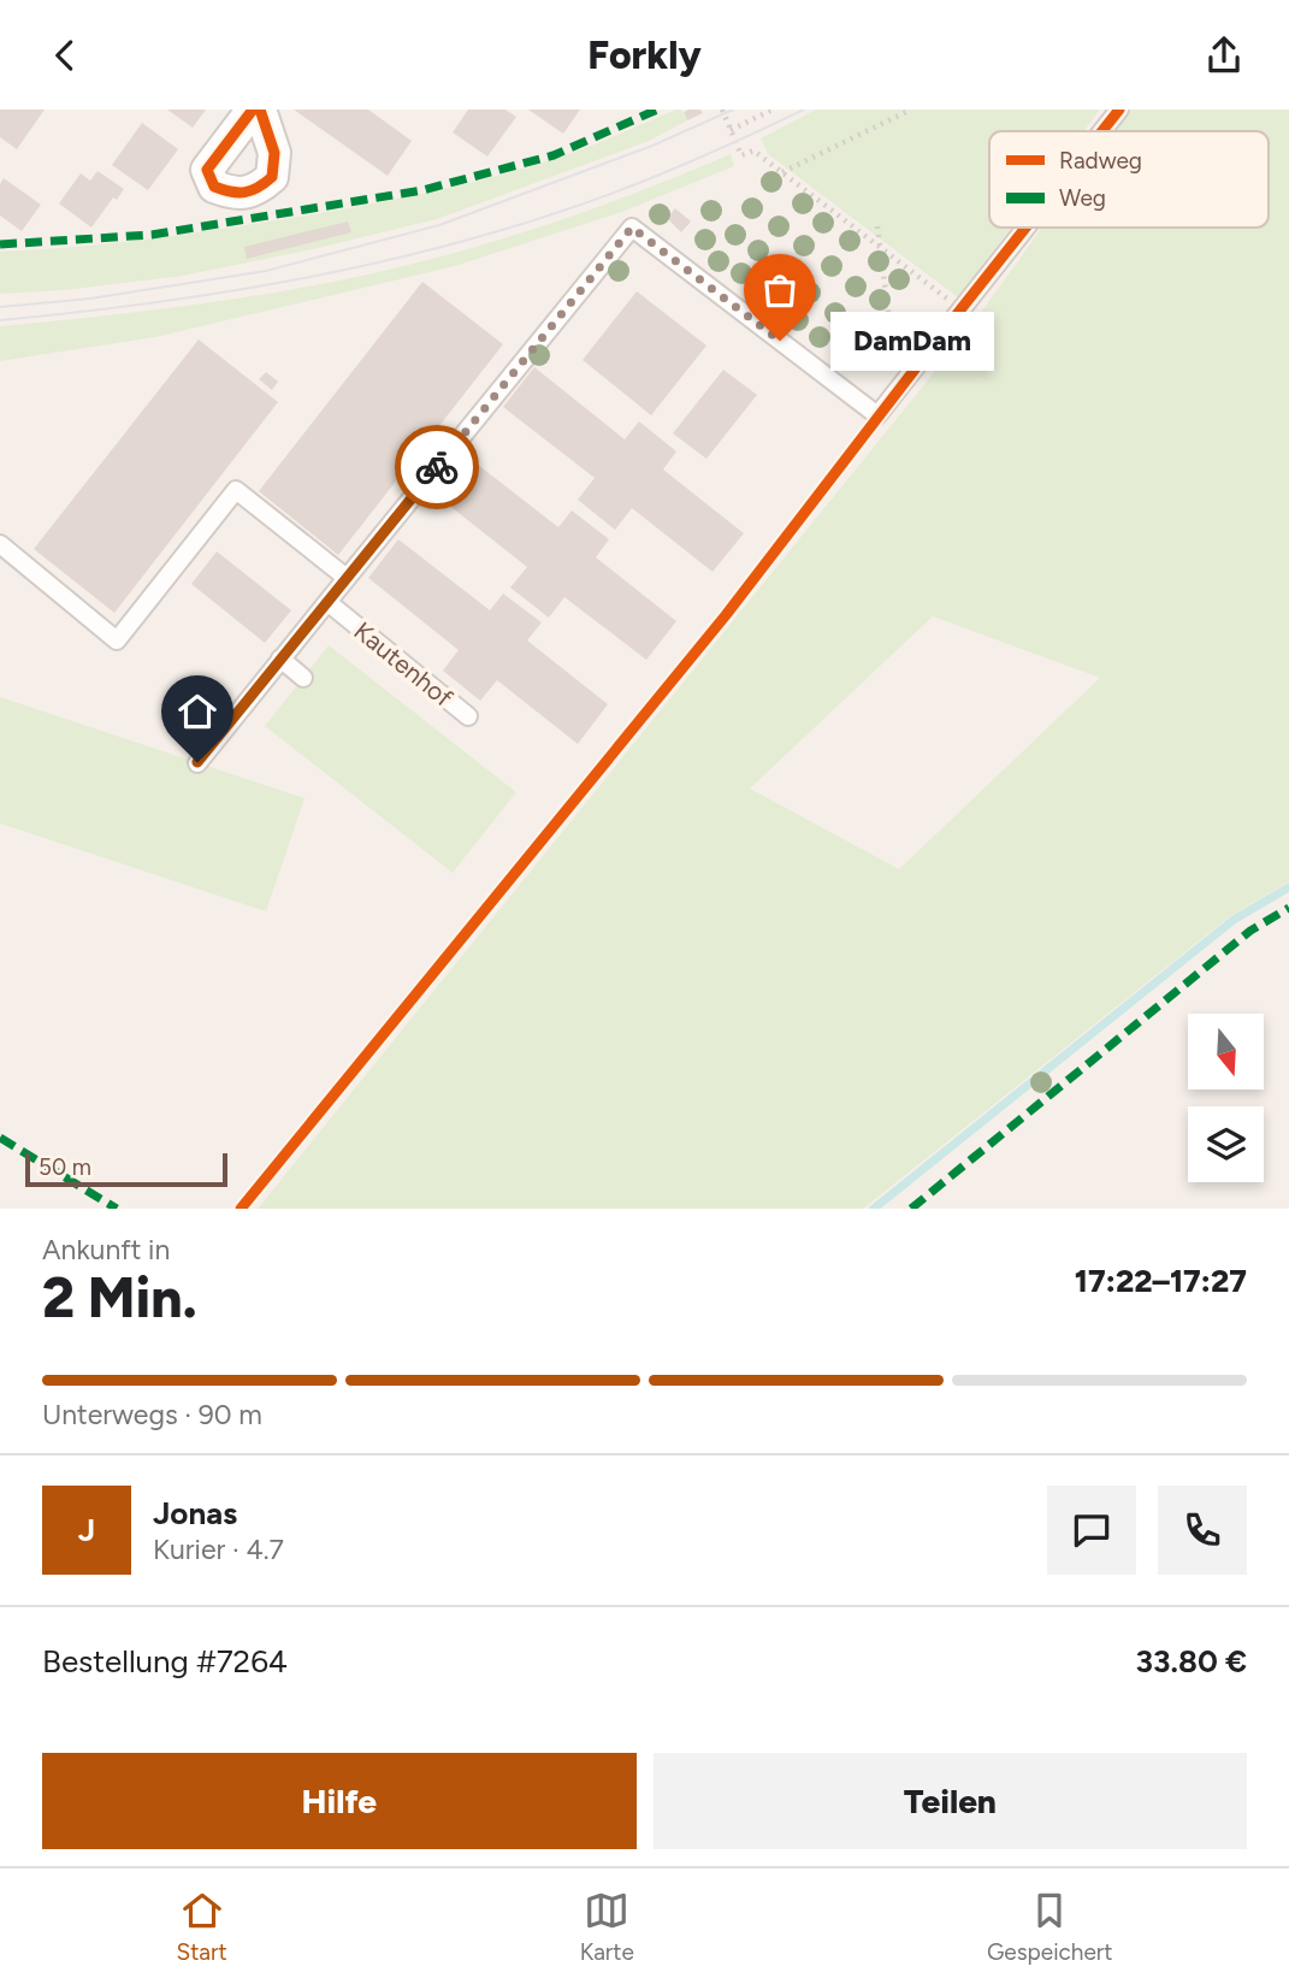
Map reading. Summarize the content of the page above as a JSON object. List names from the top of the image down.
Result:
{
  "streets": {
    "lane": ["Kautenhof"]
  },
  "places": ["DamDam"],
  "legend": ["Radweg", "Weg"],
  "scale_bar": "50 m",
  "north": "bottom",
  "page": {
    "header": "Forkly",
    "bubble": "DamDam",
    "scale": "50 m",
    "heading": ["2 Min.", "Ankunft in", "17:22–17:27"],
    "panel": [
      "Jonas",
      "Kurier · 4.7",
      "Bestellung #7264",
      "33.80 €"
    ],
    "bar": "Unterwegs · 90 m",
    "round": "J",
    "buttons": ["Hilfe", "Teilen"],
    "tabs": ["Start", "Karte", "Gespeichert"]
  }
}
